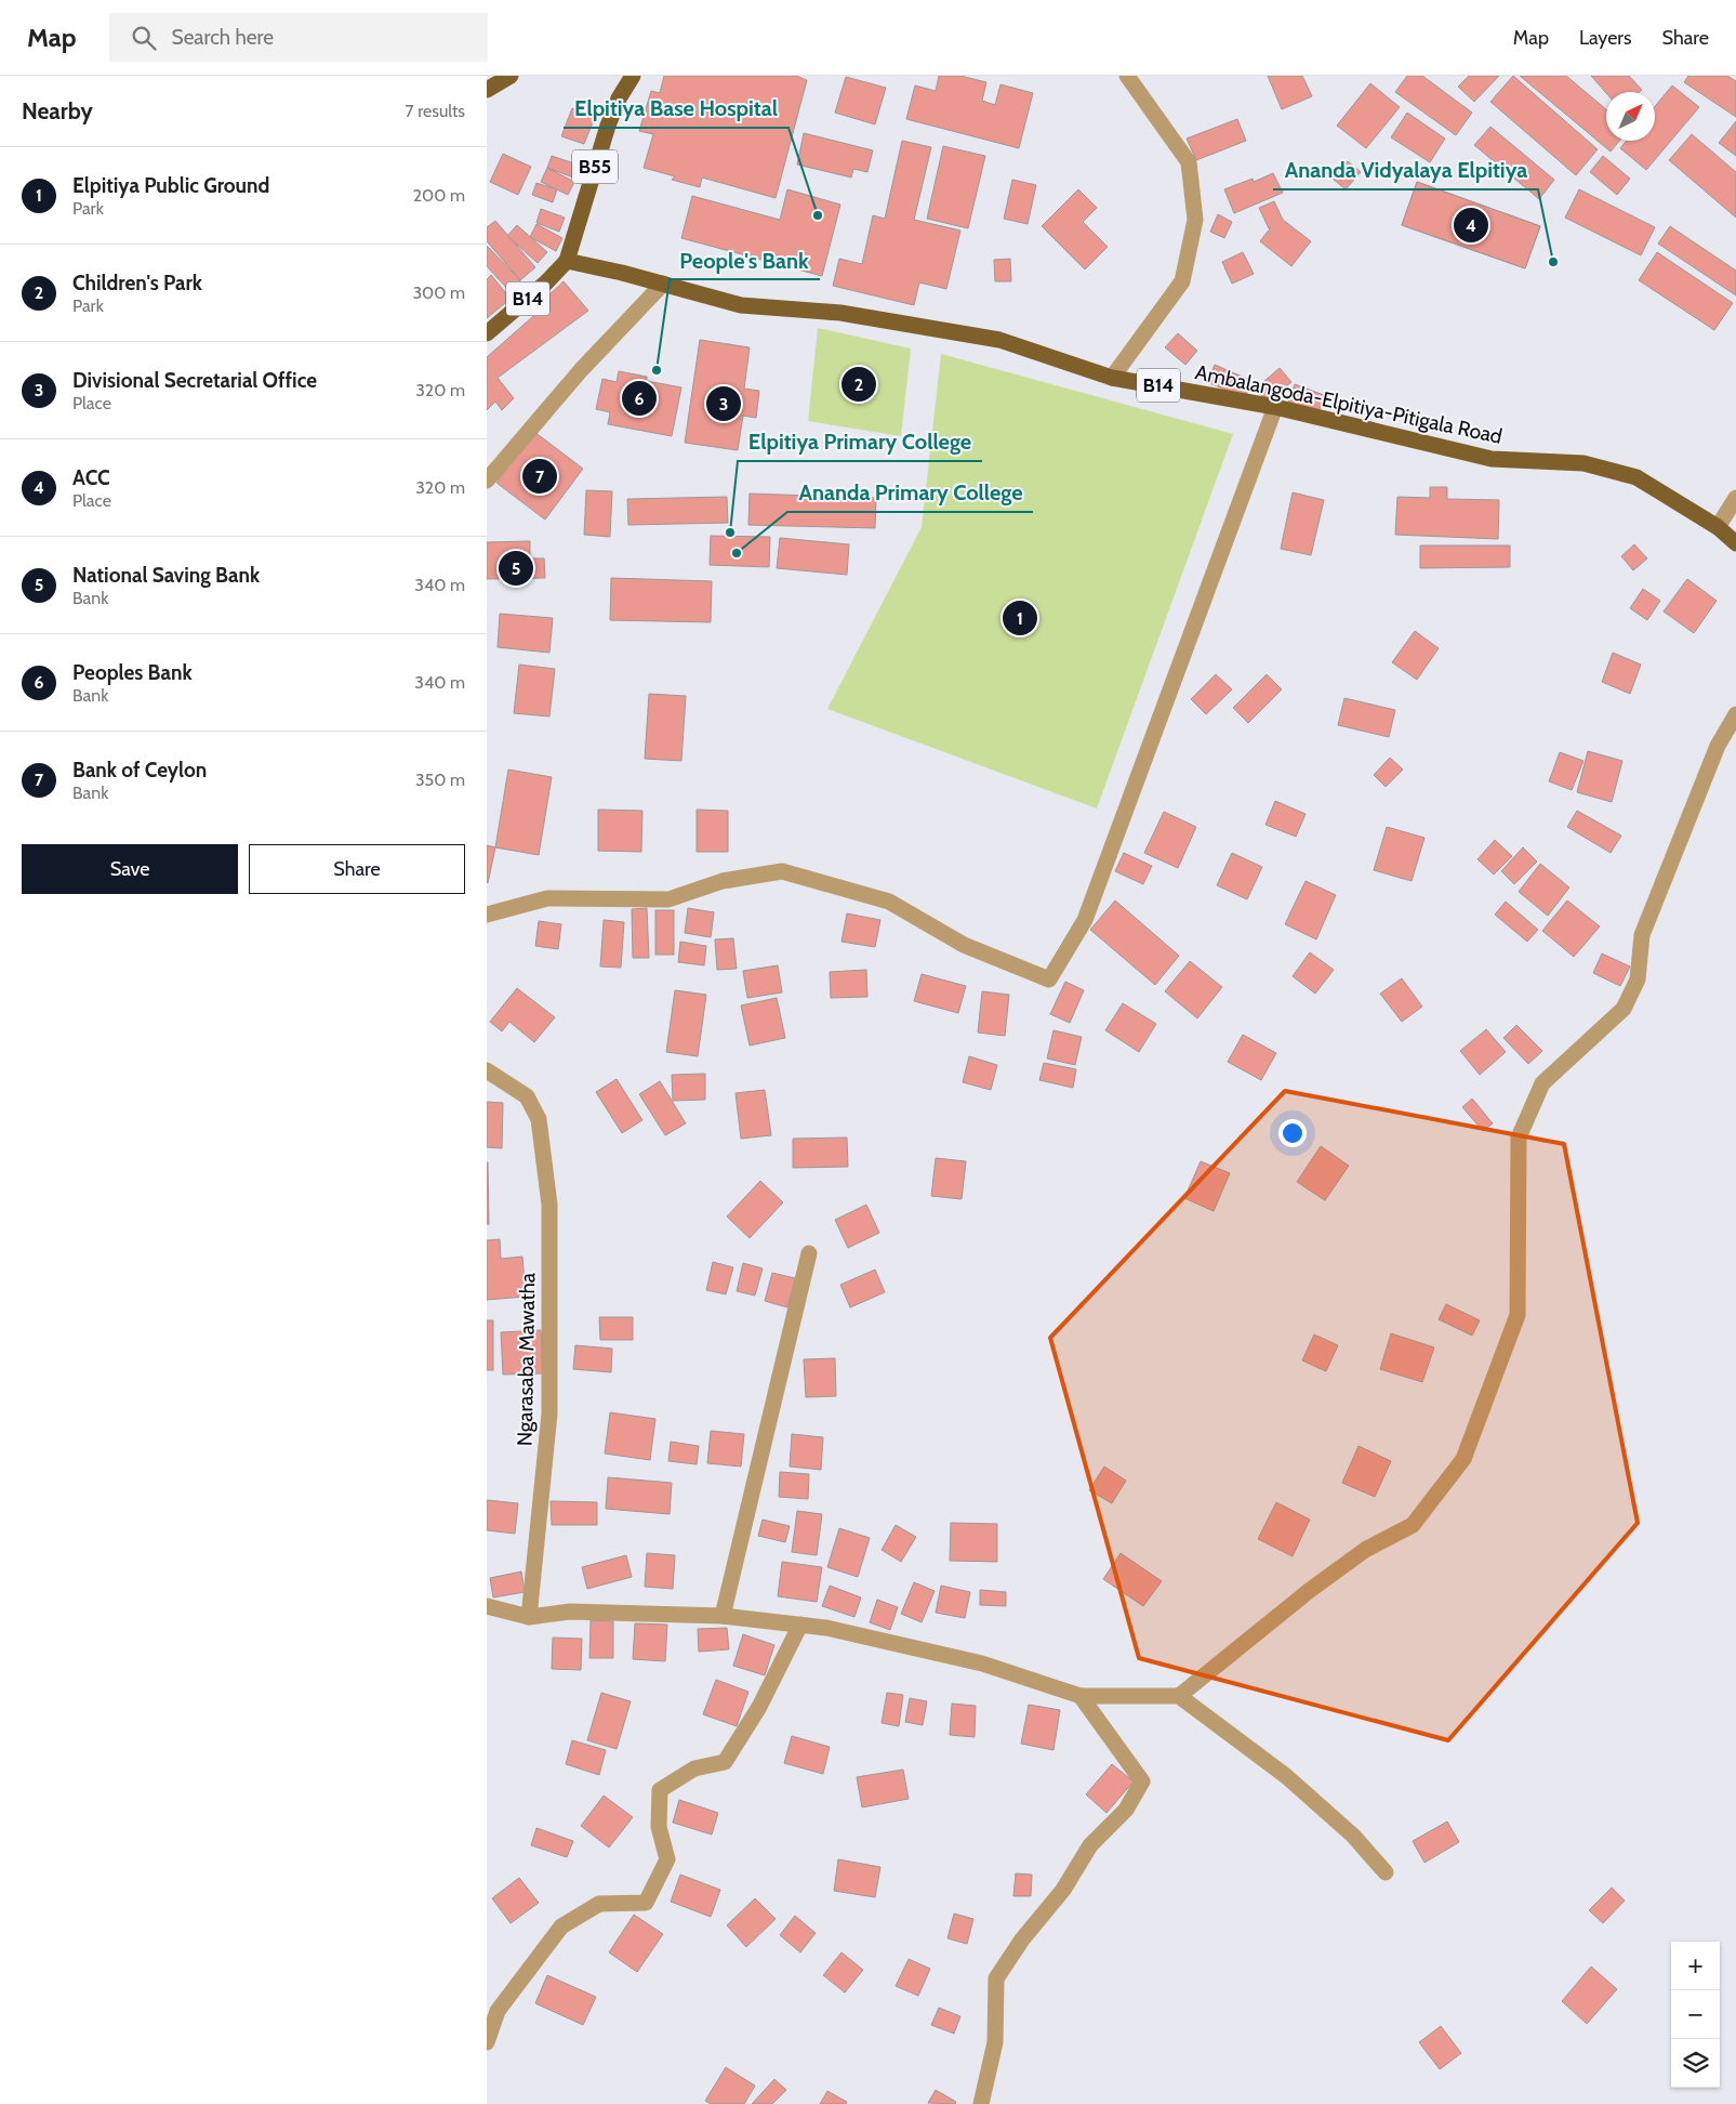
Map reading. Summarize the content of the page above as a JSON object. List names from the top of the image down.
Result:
{
  "streets": {
    "main road": ["B55", "B14", "Ambalangoda-Elpitiya-Pitigala Road"],
    "street": ["Ngarasaba Mawatha"]
  },
  "crossings": [
    ["B55", "B14"],
    ["B55", "Ambalangoda-Elpitiya-Pitigala Road"],
    ["B14", "Ambalangoda-Elpitiya-Pitigala Road"]
  ],
  "places": [
    "Elpitiya Base Hospital",
    "Ananda Vidyalaya Elpitiya",
    "People's Bank",
    "Elpitiya Primary College",
    "Ananda Primary College"
  ],
  "north": "top right",
  "page": {
    "header": "Map",
    "search": "Search here",
    "nav": ["Map", "Layers", "Share"],
    "heading": ["Nearby", "7 results"],
    "list": [
      {
        "mark": "1",
        "name": "Elpitiya Public Ground",
        "note": "Park",
        "value": "200 m"
      },
      {
        "mark": "2",
        "name": "Children's Park",
        "note": "Park",
        "value": "300 m"
      },
      {
        "mark": "3",
        "name": "Divisional Secretarial Office",
        "note": "Place",
        "value": "320 m"
      },
      {
        "mark": "4",
        "name": "ACC",
        "note": "Place",
        "value": "320 m"
      },
      {
        "mark": "5",
        "name": "National Saving Bank",
        "note": "Bank",
        "value": "340 m"
      },
      {
        "mark": "6",
        "name": "Peoples Bank",
        "note": "Bank",
        "value": "340 m"
      },
      {
        "mark": "7",
        "name": "Bank of Ceylon",
        "note": "Bank",
        "value": "350 m"
      }
    ],
    "pins": [
      "4",
      "2",
      "6",
      "3",
      "7",
      "5",
      "1"
    ],
    "buttons": ["Save", "Share"],
    "map_buttons": ["+", "−"]
  }
}
